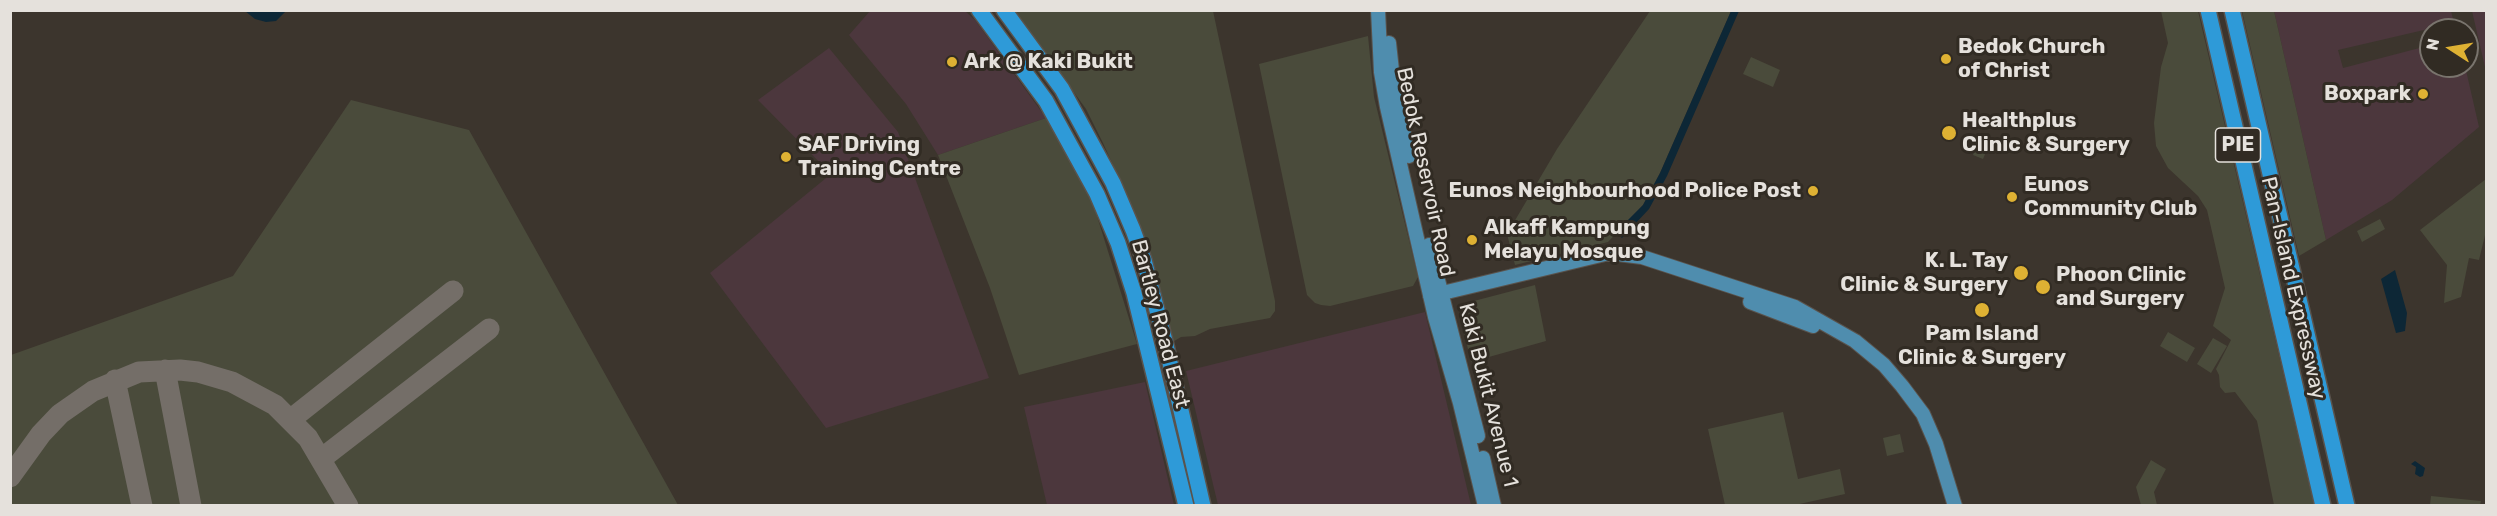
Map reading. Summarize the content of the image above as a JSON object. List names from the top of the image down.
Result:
{
  "streets": {
    "highway": ["PIE", "Pan-Island Expressway", "Bartley Road East"],
    "main road": ["Bedok Reservoir Road", "Kaki Bukit Avenue 1"]
  },
  "crossings": [
    ["Bedok Reservoir Road", "Kaki Bukit Avenue 1"]
  ],
  "places": [
    "Bedok Church of Christ",
    "Ark @ Kaki Bukit",
    "Boxpark",
    "Healthplus Clinic & Surgery",
    "SAF Driving Training Centre",
    "Eunos Neighbourhood Police Post",
    "Eunos Community Club",
    "Alkaff Kampung Melayu Mosque",
    "K. L. Tay Clinic & Surgery",
    "Phoon Clinic and Surgery",
    "Pam Island Clinic & Surgery"
  ],
  "north": "left"
}
